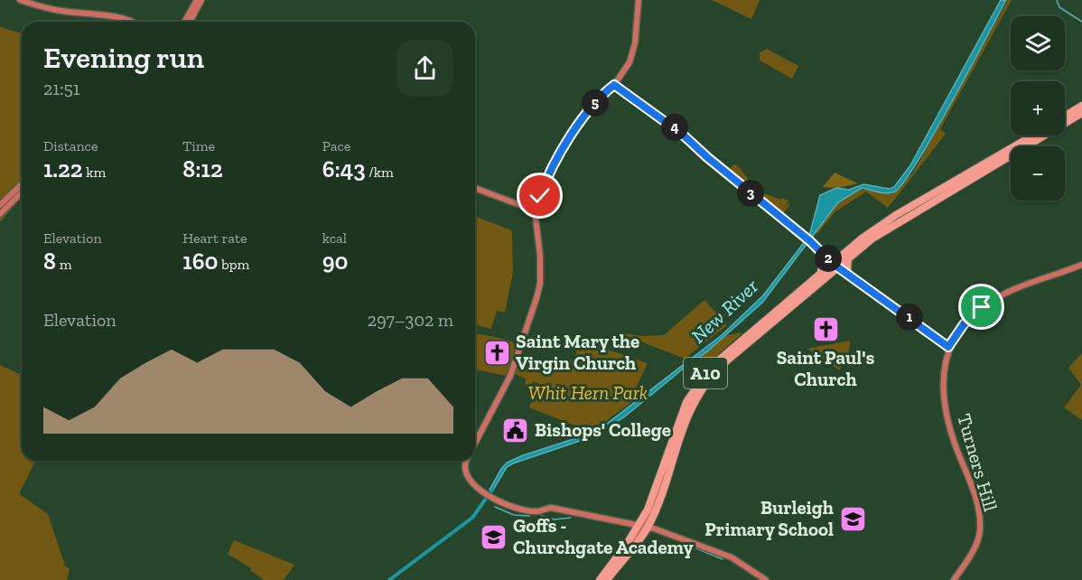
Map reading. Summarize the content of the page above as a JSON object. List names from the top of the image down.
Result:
{
  "streets": {
    "highway": ["A10"],
    "main road": ["Turners Hill"]
  },
  "water": ["New River"],
  "parks": ["Whit Hern Park"],
  "places": {
    "church": ["Saint Paul's Church", "Saint Mary the Virgin Church"],
    "public building": ["Bishops' College"],
    "school or university": ["Burleigh Primary School", "Goffs - Churchgate Academy"]
  },
  "page": {
    "map_buttons": ["+", "−"],
    "heading": ["Evening run", "21:51"],
    "pins": [
      "5",
      "4",
      "3",
      "2",
      "1"
    ],
    "stats": [
      ["Distance", "1.22 km"],
      ["Time", "8:12"],
      ["Pace", "6:43 /km"],
      ["Elevation", "8 m"],
      ["Heart rate", "160 bpm"],
      ["kcal", "90"]
    ],
    "chart": ["Elevation", "297–302 m"]
  }
}
